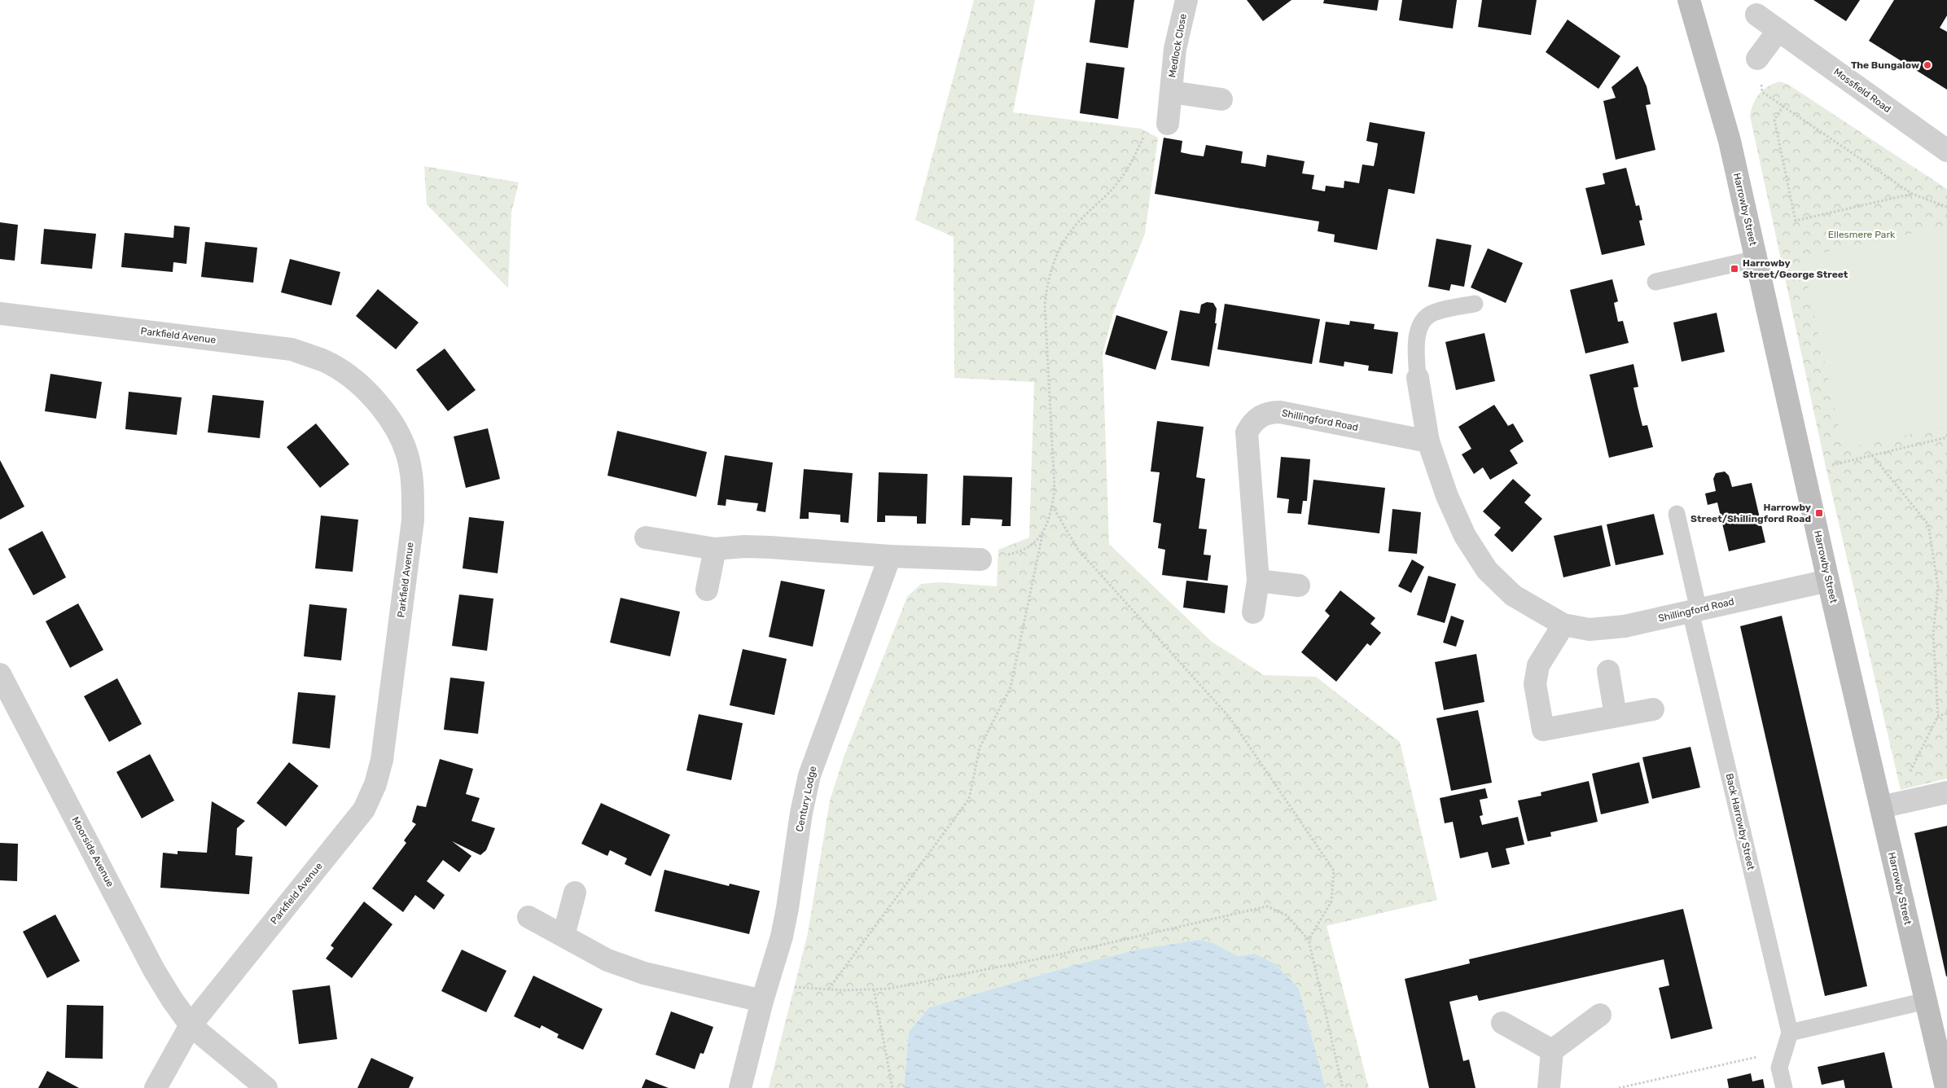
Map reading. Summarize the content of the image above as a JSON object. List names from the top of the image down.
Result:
{
  "streets": {
    "street": [
      "Medlock Close",
      "Mossfield Road",
      "Harrowby Street",
      "Parkfield Avenue",
      "Shillingford Road",
      "Century Lodge",
      "Moorside Avenue"
    ],
    "lane": ["Back Harrowby Street"]
  },
  "crossings": [
    ["Harrowby Street", "Shillingford Road"],
    ["Parkfield Avenue", "Moorside Avenue"],
    ["Shillingford Road", "Back Harrowby Street"]
  ],
  "parks": ["Ellesmere Park"],
  "places": {
    "other": ["The Bungalow"],
    "transit": ["Harrowby Street/George Street", "Harrowby Street/Shillingford Road"]
  }
}
